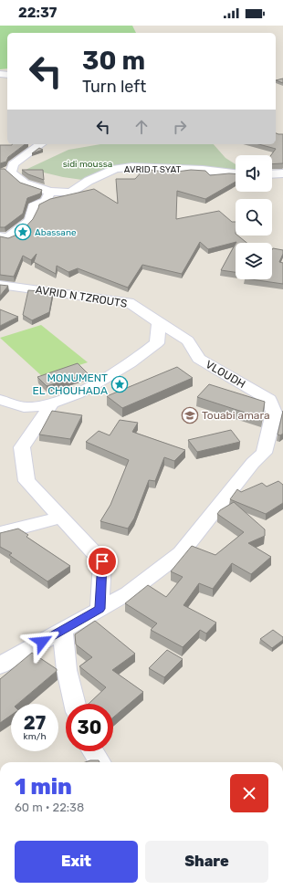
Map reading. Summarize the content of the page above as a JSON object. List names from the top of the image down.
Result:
{
  "streets": {
    "street": ["AVRID T SYAT", "AVRID N TZROUTS", "VLOUDH"]
  },
  "crossings": [
    ["AVRID N TZROUTS", "VLOUDH"]
  ],
  "parks": ["sidi moussa"],
  "places": {
    "place": ["Abassane", "MONUMENT EL CHOUHADA"],
    "school or university": ["Touabi amara"]
  },
  "page": {
    "status": "22:37",
    "turn": ["30 m", "Turn left"],
    "speed": "27 km/h",
    "limit": "30",
    "heading": ["1 min", "60 m · 22:38"],
    "buttons": ["Exit", "Share"]
  }
}
